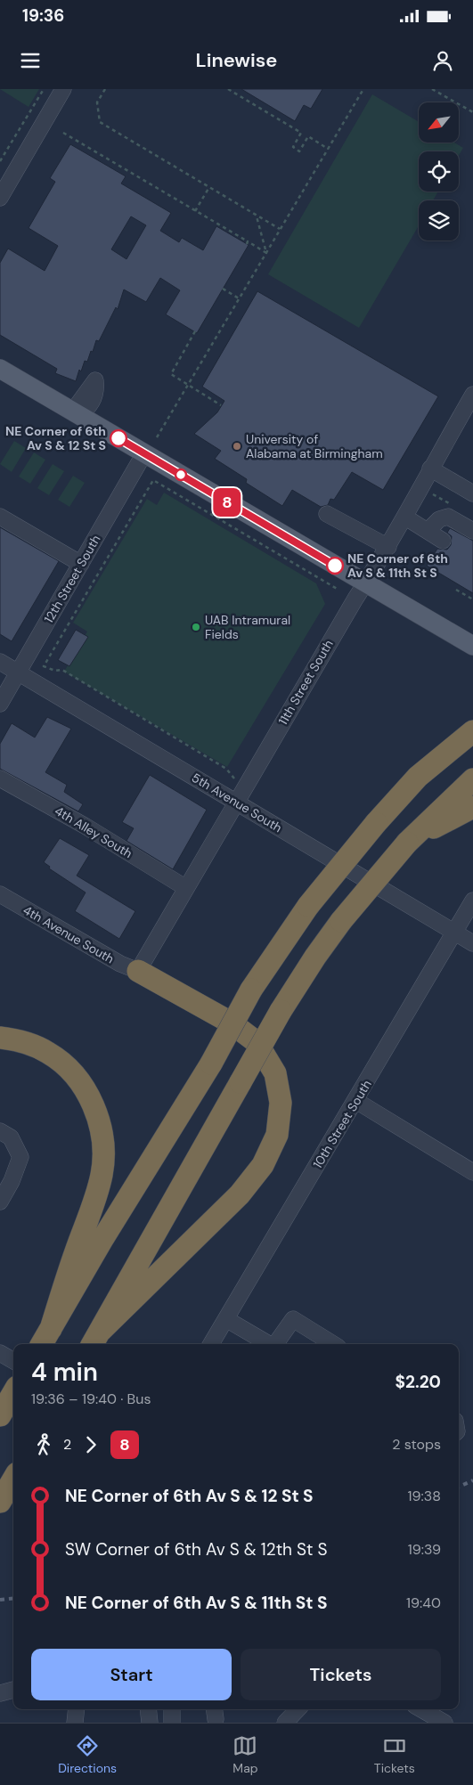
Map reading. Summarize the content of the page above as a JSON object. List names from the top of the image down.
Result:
{
  "streets": {
    "street": [
      "12th Street South",
      "11th Street South",
      "5th Avenue South",
      "4th Alley South",
      "4th Avenue South",
      "10th Street South"
    ]
  },
  "crossings": [
    ["12th Street South", "5th Avenue South"],
    ["11th Street South", "5th Avenue South"],
    ["11th Street South", "4th Alley South"],
    ["11th Street South", "4th Avenue South"],
    ["5th Avenue South", "10th Street South"]
  ],
  "places": [
    "NE Corner of 6th Av S & 12 St S",
    "University of Alabama at Birmingham",
    "NE Corner of 6th Av S & 11th St S",
    "UAB Intramural Fields"
  ],
  "lines": ["bus line 8"],
  "north": "bottom left",
  "page": {
    "status": "19:36",
    "header": "Linewise",
    "on_map": "8",
    "heading": ["4 min", "19:36 – 19:40 · Bus", "$2.20"],
    "legs": ["2", "8", "2 stops"],
    "list": [
      {
        "name": "NE Corner of 6th Av S & 12 St S",
        "value": "19:38"
      },
      {
        "name": "SW Corner of 6th Av S & 12th St S",
        "value": "19:39"
      },
      {
        "name": "NE Corner of 6th Av S & 11th St S",
        "value": "19:40"
      }
    ],
    "buttons": ["Start", "Tickets"],
    "tabs": ["Directions", "Map", "Tickets"]
  }
}
